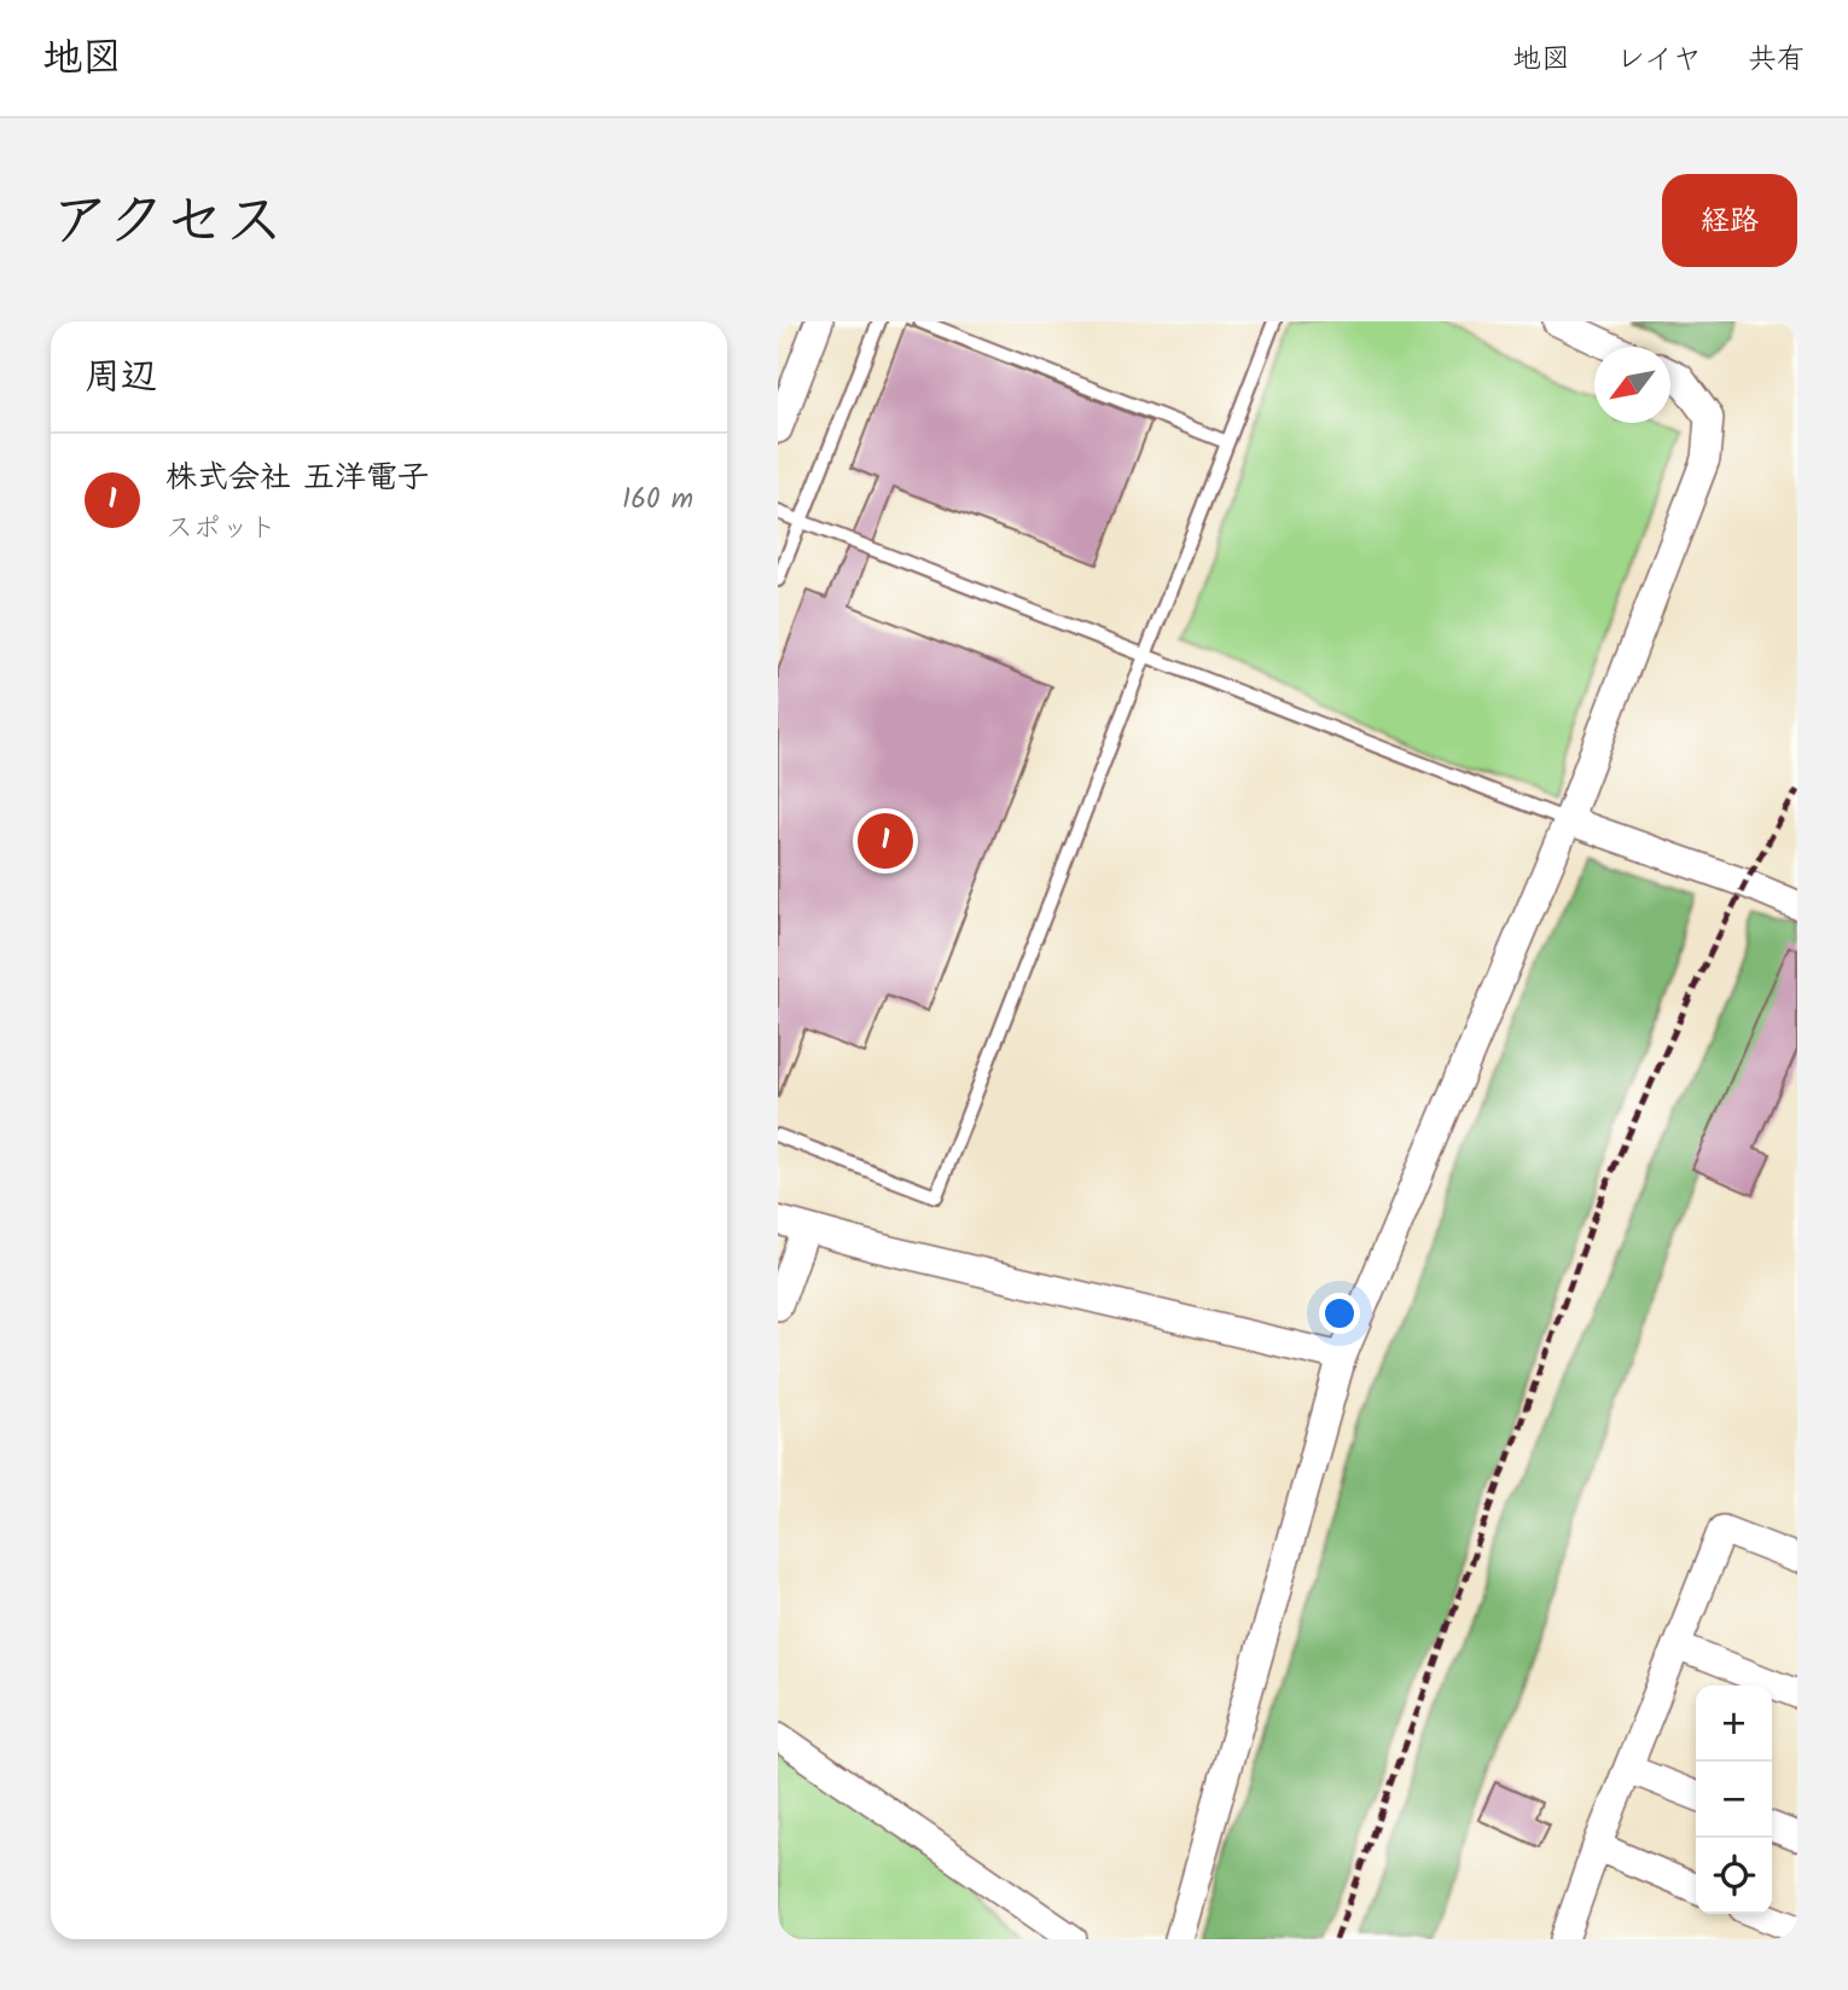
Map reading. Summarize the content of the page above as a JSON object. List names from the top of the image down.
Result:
{
  "north": "bottom left",
  "page": {
    "header": "地図",
    "nav": ["地図", "レイヤ", "共有"],
    "title": "アクセス",
    "buttons": "経路",
    "heading": "周辺",
    "list": [
      {
        "mark": "1",
        "name": "株式会社 五洋電子",
        "note": "スポット",
        "value": "160 m"
      }
    ],
    "pins": "1",
    "map_buttons": ["+", "−"]
  }
}
